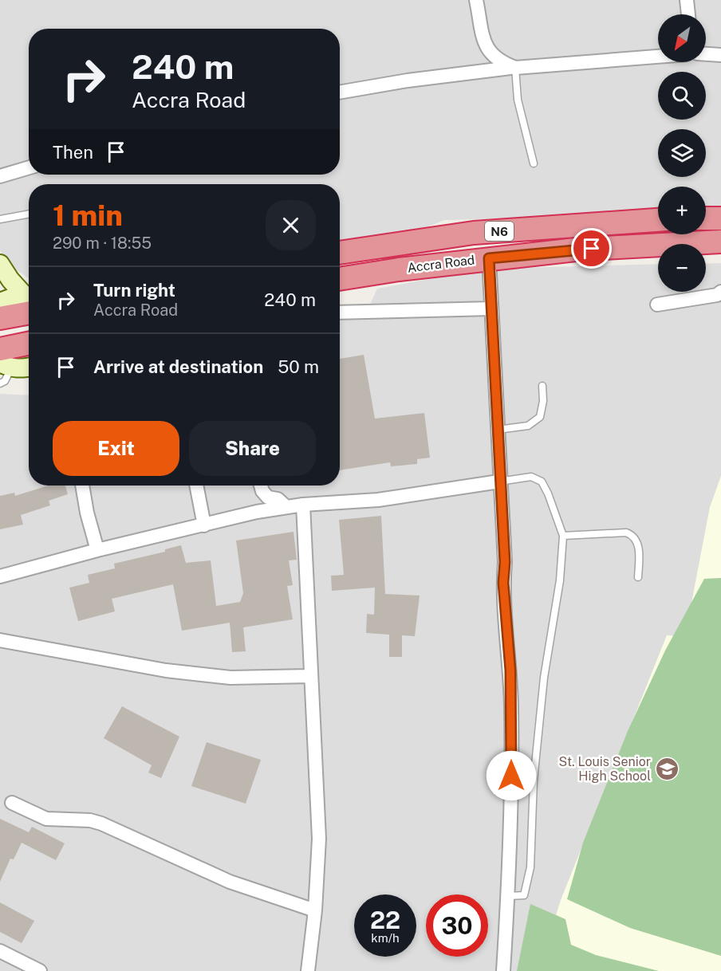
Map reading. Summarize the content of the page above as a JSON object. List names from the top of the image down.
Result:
{
  "streets": {
    "highway": ["N6", "Accra Road"]
  },
  "places": {
    "school or university": ["St. Louis Senior High School"]
  },
  "north": "bottom left",
  "page": {
    "map_buttons": ["+", "−"],
    "turn": ["240 m", "Accra Road"],
    "then": "Then",
    "heading": ["1 min", "290 m · 18:55"],
    "list": [
      {
        "name": "Turn right",
        "note": "Accra Road",
        "value": "240 m"
      },
      {
        "name": "Arrive at destination",
        "value": "50 m"
      }
    ],
    "buttons": ["Exit", "Share"],
    "speed": "22 km/h",
    "limit": "30"
  }
}
